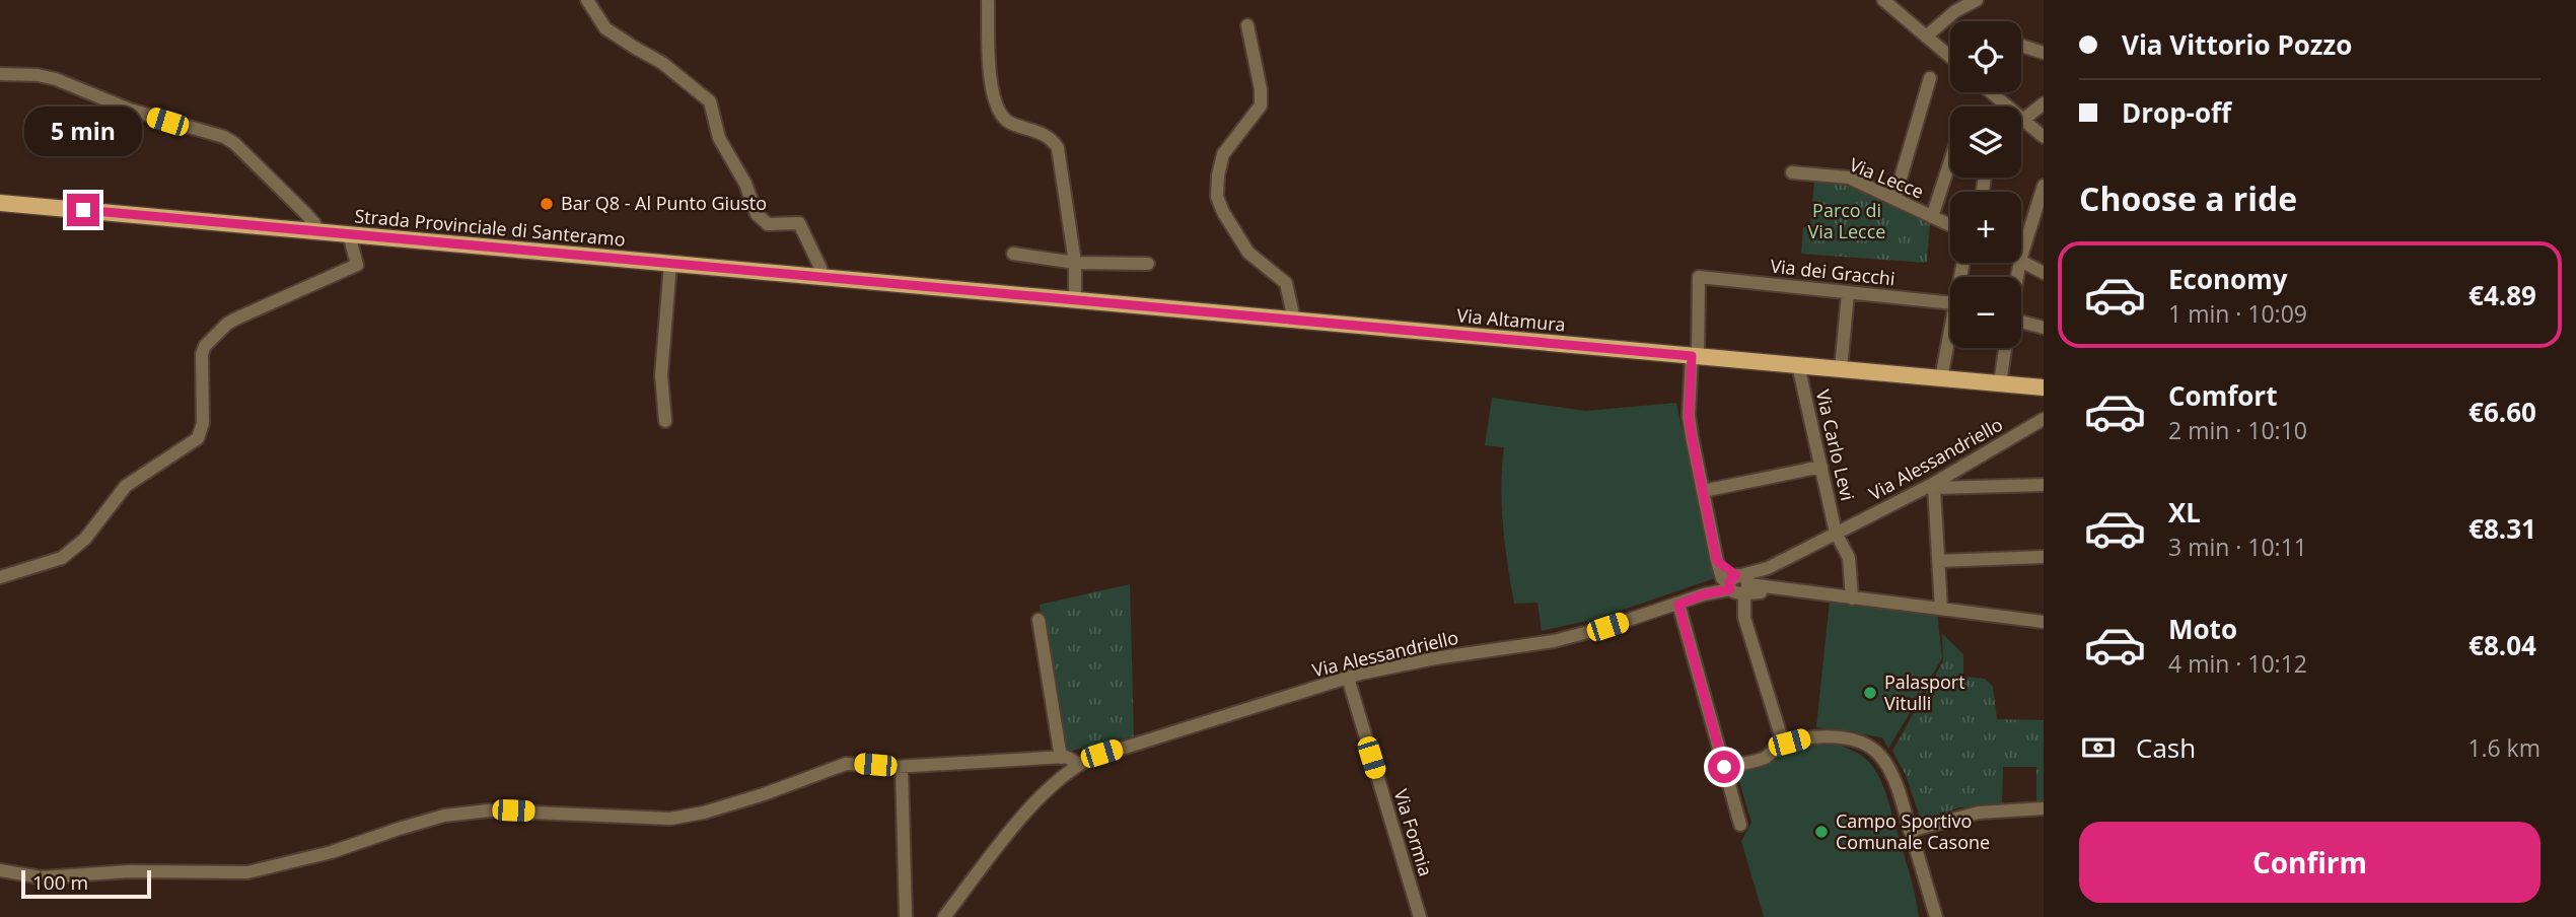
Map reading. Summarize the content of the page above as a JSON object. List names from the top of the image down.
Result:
{
  "streets": {
    "main road": ["Strada Provinciale di Santeramo", "Via Altamura"],
    "street": [
      "Via Lecce",
      "Via dei Gracchi",
      "Via Carlo Levi",
      "Via Alessandriello",
      "Via Formia"
    ]
  },
  "crossings": [
    ["Strada Provinciale di Santeramo", "Via Altamura"],
    ["Via dei Gracchi", "Via Altamura"],
    ["Via Altamura", "Via Carlo Levi"],
    ["Via Carlo Levi", "Via Alessandriello"],
    ["Via Alessandriello", "Via Formia"]
  ],
  "parks": ["Parco di Via Lecce"],
  "places": ["Bar Q8 - Al Punto Giusto", "Palasport Vitulli", "Campo Sportivo Comunale Casone"],
  "scale_bar": "100 m",
  "page": {
    "banner": ["Via Vittorio Pozzo", "Drop-off"],
    "map_buttons": ["+", "−"],
    "bubble": "5 min",
    "heading": "Choose a ride",
    "list": [
      {
        "name": "Economy",
        "note": "1 min · 10:09",
        "value": "€4.89"
      },
      {
        "name": "Comfort",
        "note": "2 min · 10:10",
        "value": "€6.60"
      },
      {
        "name": "XL",
        "note": "3 min · 10:11",
        "value": "€8.31"
      },
      {
        "name": "Moto",
        "note": "4 min · 10:12",
        "value": "€8.04"
      }
    ],
    "pay": ["Cash", "1.6 km"],
    "buttons": "Confirm",
    "scale": "100 m"
  }
}
